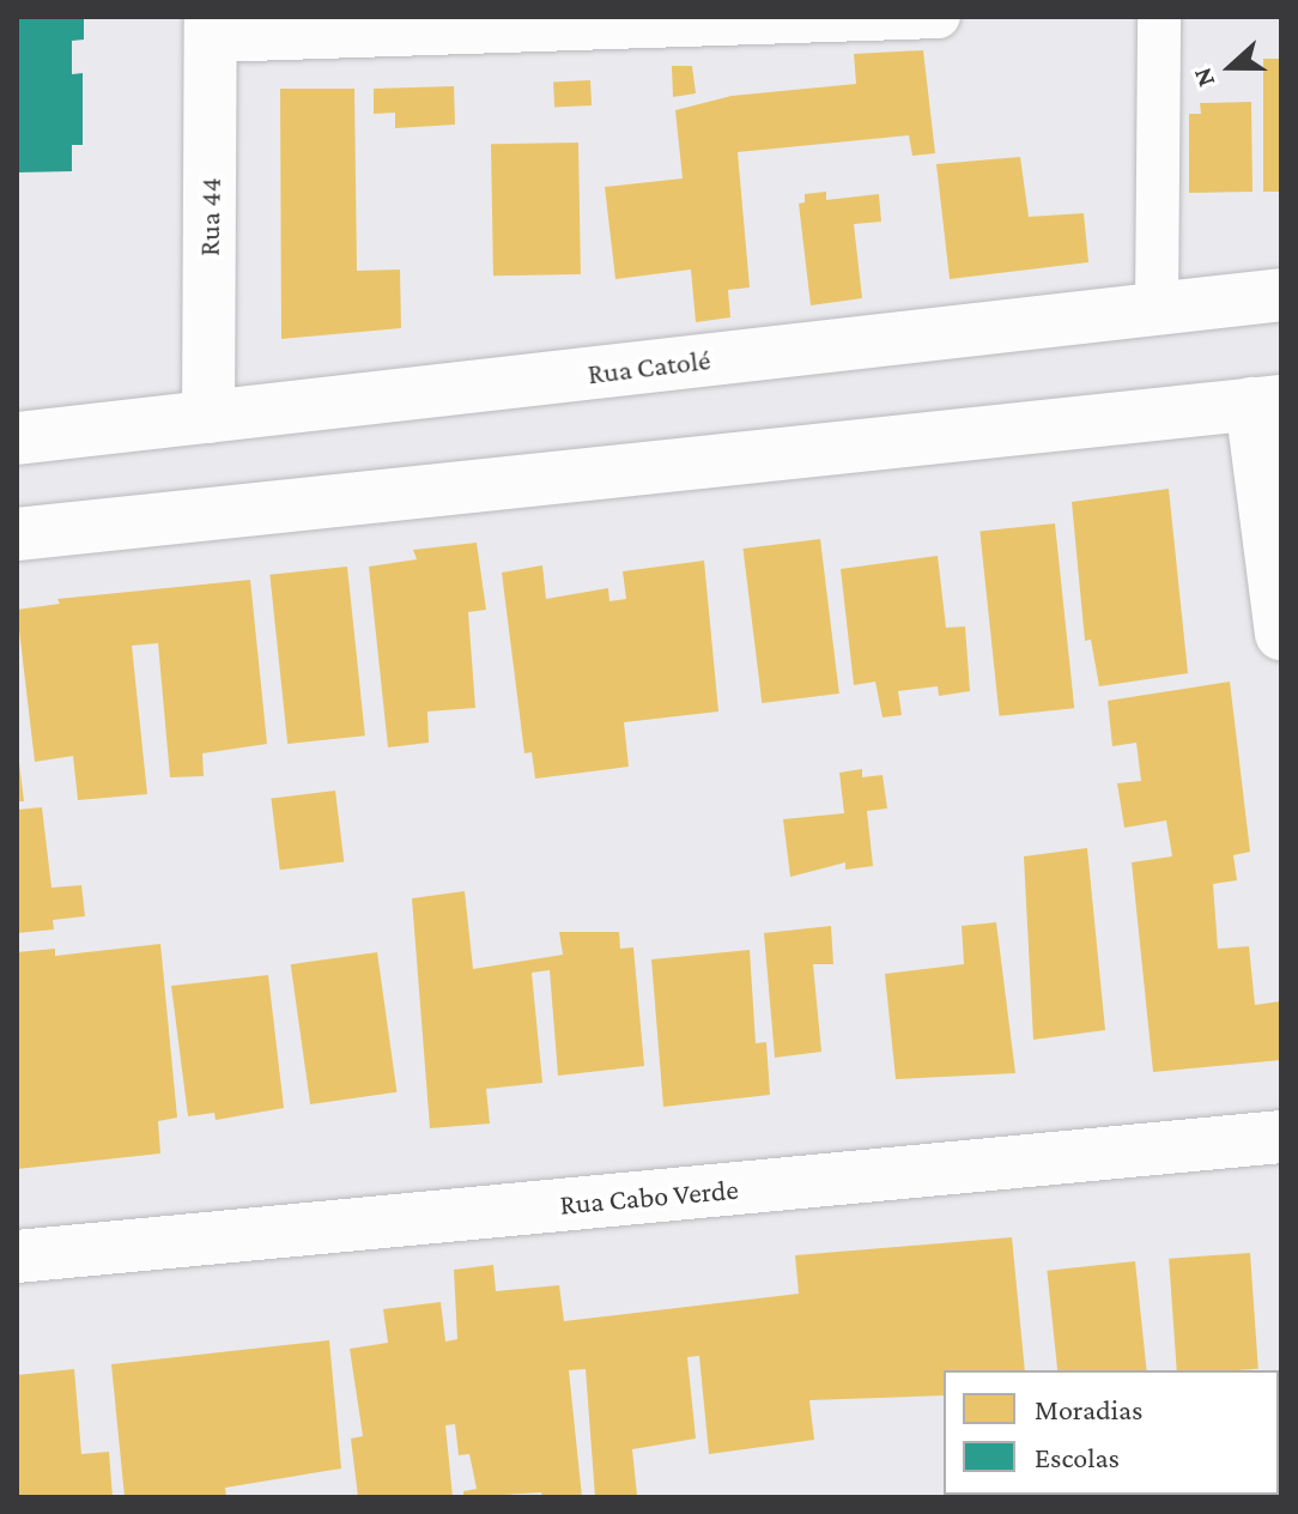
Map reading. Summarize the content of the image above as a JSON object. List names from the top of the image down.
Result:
{
  "streets": {
    "street": ["Rua 44", "Rua Catolé", "Rua Cabo Verde"]
  },
  "crossings": [
    ["Rua 44", "Rua Catolé"]
  ],
  "legend": ["Moradias", "Escolas"],
  "north": "left"
}
